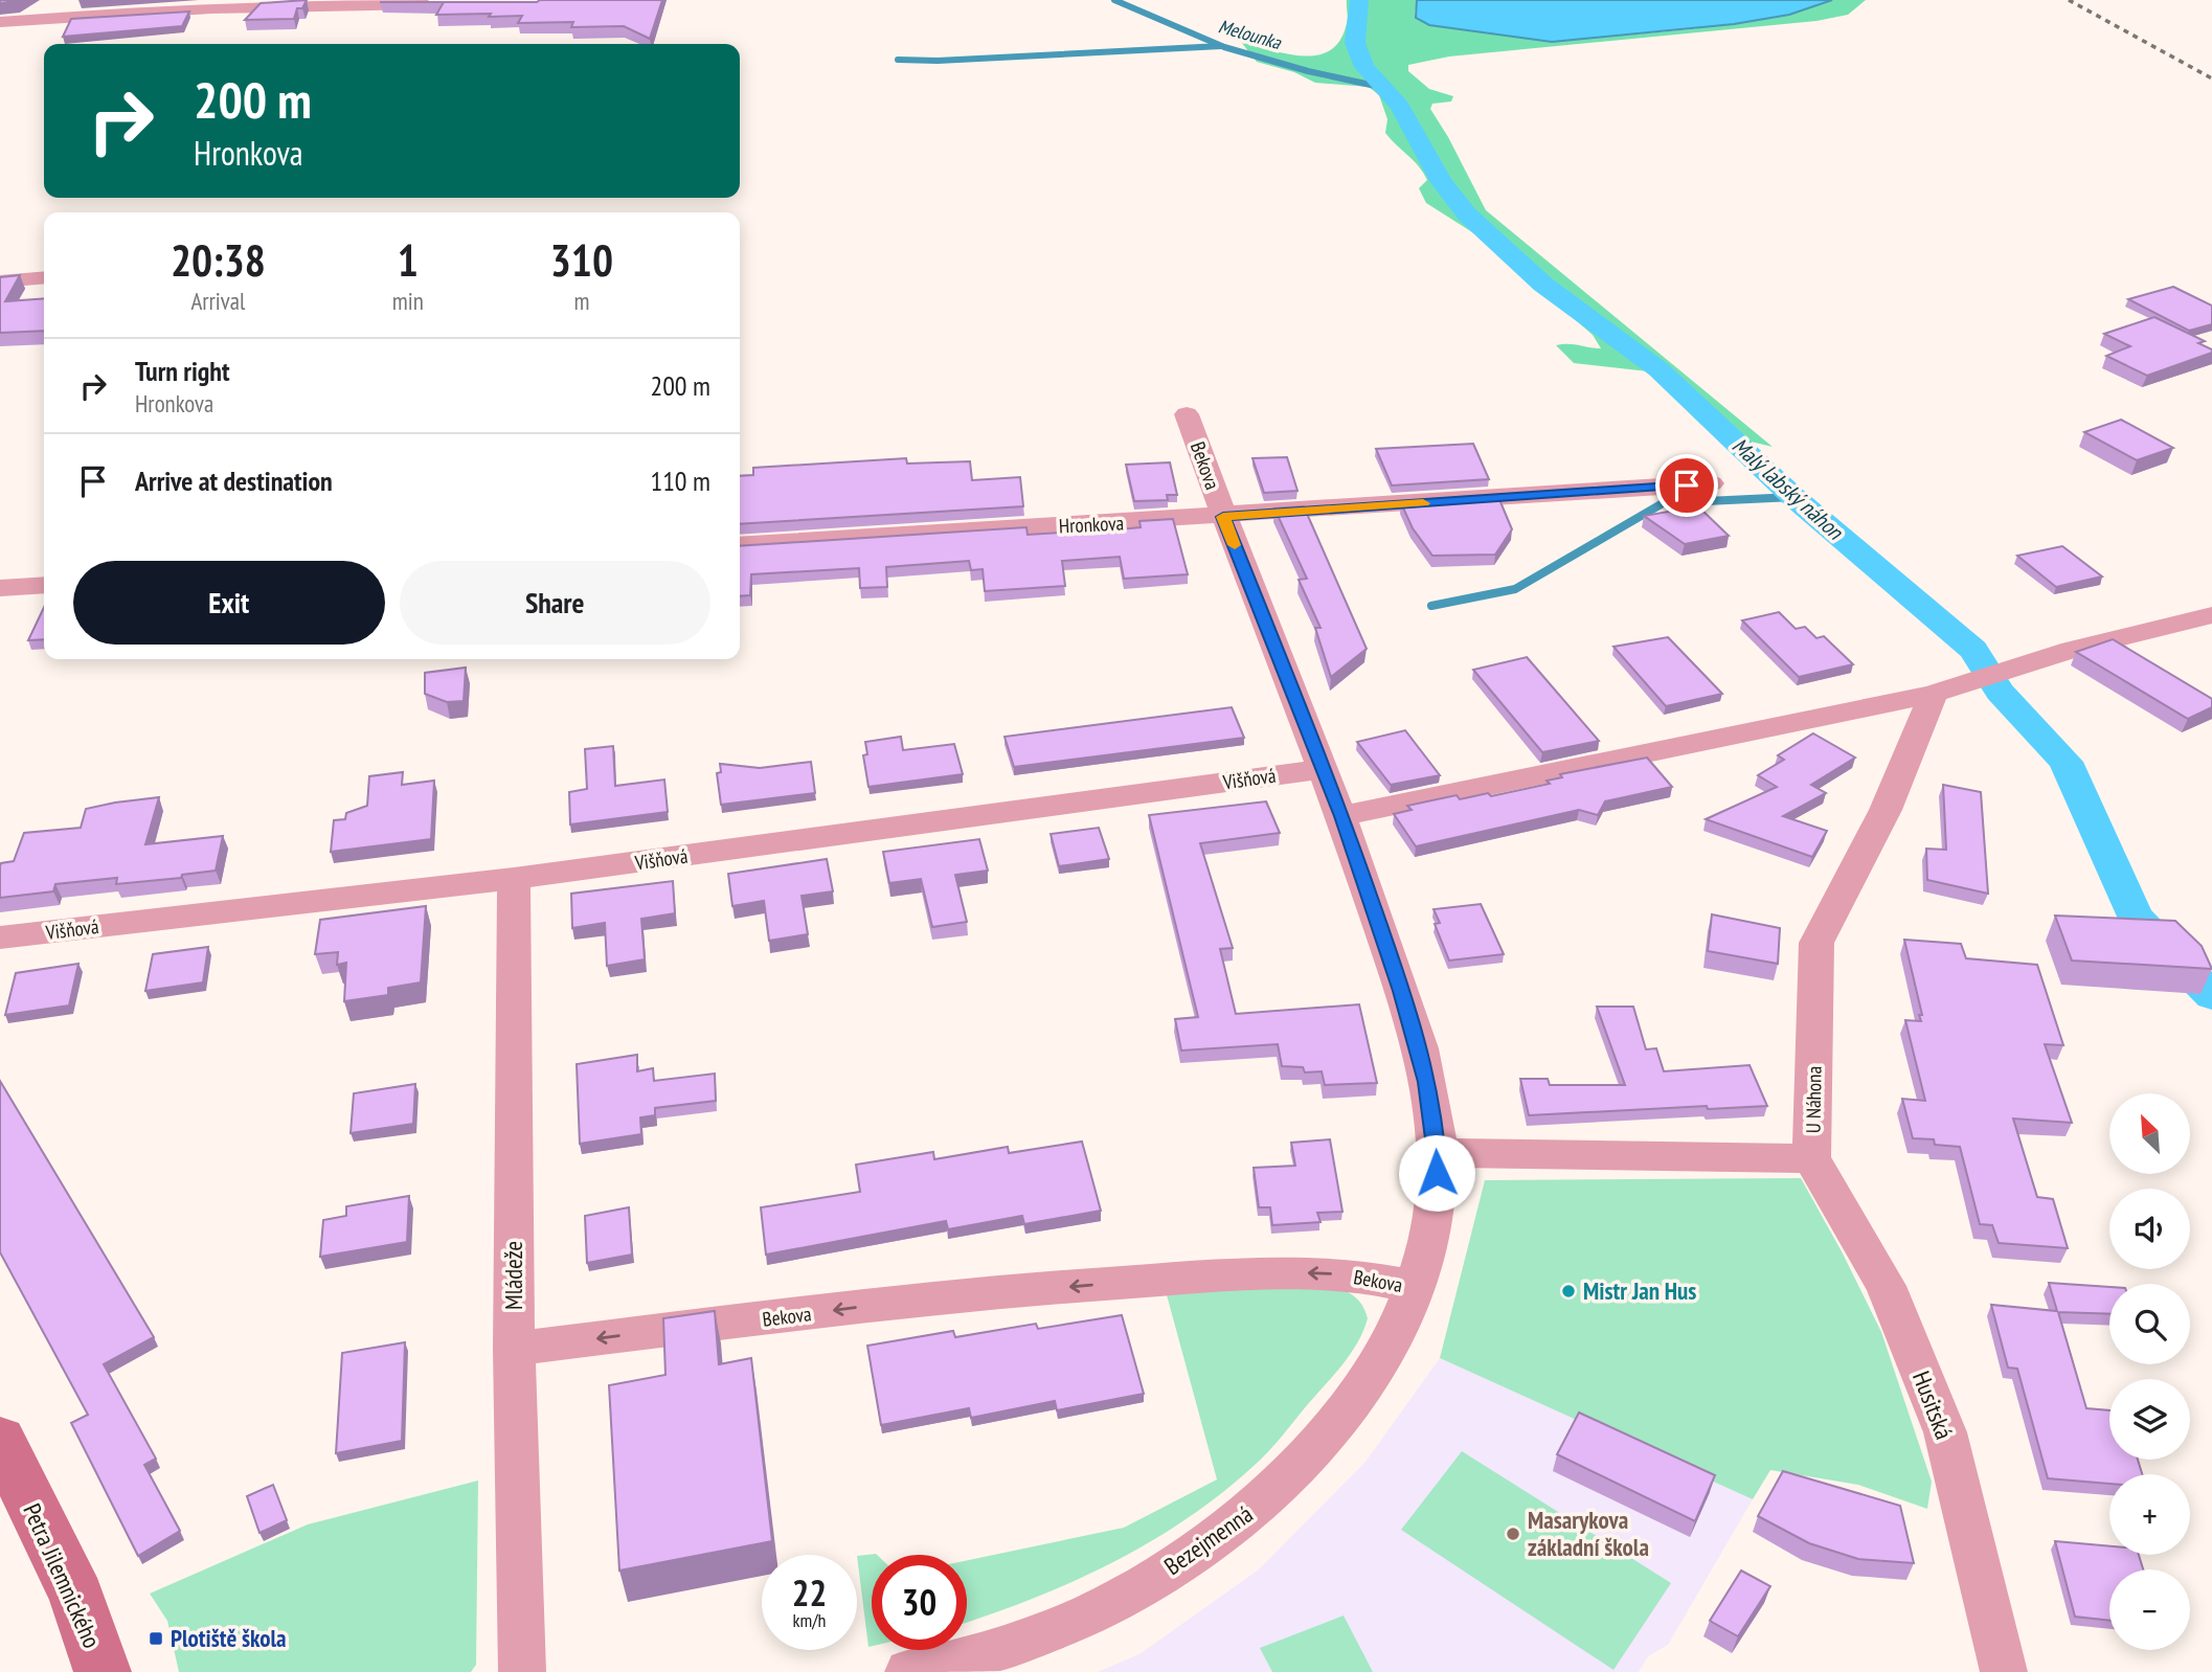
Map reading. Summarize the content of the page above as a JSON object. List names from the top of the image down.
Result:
{
  "streets": {
    "street": [
      "Bekova",
      "Hronkova",
      "Višňová",
      "U Náhona",
      "Mládeže",
      "Husitská",
      "Bezejmenná",
      "Petra Jilemnického"
    ]
  },
  "crossings": [
    ["Bekova", "Hronkova"],
    ["Bekova", "Višňová"],
    ["Bekova", "U Náhona"],
    ["Bekova", "Mládeže"],
    ["Bekova", "Bezejmenná"],
    ["Višňová", "Mládeže"],
    ["U Náhona", "Husitská"]
  ],
  "one_way": ["Bekova"],
  "water": ["Melounka", "Malý labský náhon"],
  "places": {
    "other": ["Mistr Jan Hus", "Masarykova základní škola"],
    "transit": ["Plotiště škola"]
  },
  "north": "top left",
  "page": {
    "turn": ["200 m", "Hronkova"],
    "eta": [
      "20:38",
      "Arrival",
      "1",
      "min",
      "310",
      "m"
    ],
    "list": [
      {
        "name": "Turn right",
        "note": "Hronkova",
        "value": "200 m"
      },
      {
        "name": "Arrive at destination",
        "value": "110 m"
      }
    ],
    "buttons": ["Exit", "Share"],
    "map_buttons": ["+", "−"],
    "speed": "22 km/h",
    "limit": "30"
  }
}
